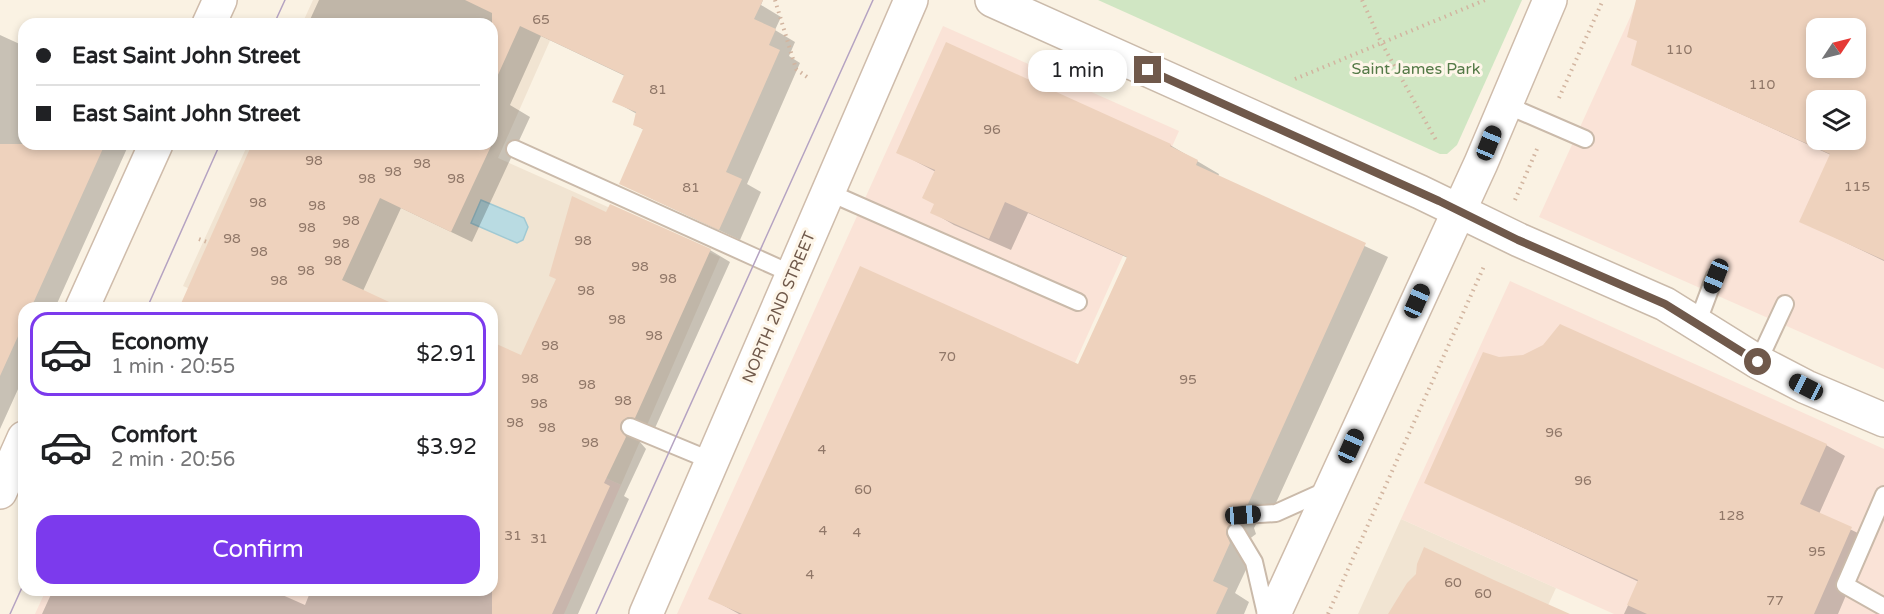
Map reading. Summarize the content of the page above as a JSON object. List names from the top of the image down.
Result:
{
  "streets": {
    "street": ["NORTH 2ND STREET"]
  },
  "parks": ["Saint James Park"],
  "house_numbers": [
    "65",
    "110",
    "110",
    "81",
    "96",
    "98",
    "98",
    "98",
    "98",
    "98",
    "115",
    "81",
    "98",
    "98",
    "98",
    "98",
    "98",
    "98",
    "98",
    "98",
    "98",
    "98",
    "98",
    "98",
    "98",
    "98",
    "98",
    "98",
    "98",
    "70",
    "98",
    "95",
    "98",
    "98",
    "98",
    "98",
    "98",
    "96",
    "98",
    "4",
    "96",
    "60",
    "128",
    "4",
    "4",
    "31",
    "31",
    "95",
    "4",
    "60",
    "60",
    "77"
  ],
  "north": "top right",
  "page": {
    "banner": ["East Saint John Street", "East Saint John Street"],
    "bubble": "1 min",
    "list": [
      {
        "name": "Economy",
        "note": "1 min · 20:55",
        "value": "$2.91"
      },
      {
        "name": "Comfort",
        "note": "2 min · 20:56",
        "value": "$3.92"
      }
    ],
    "buttons": "Confirm"
  }
}
